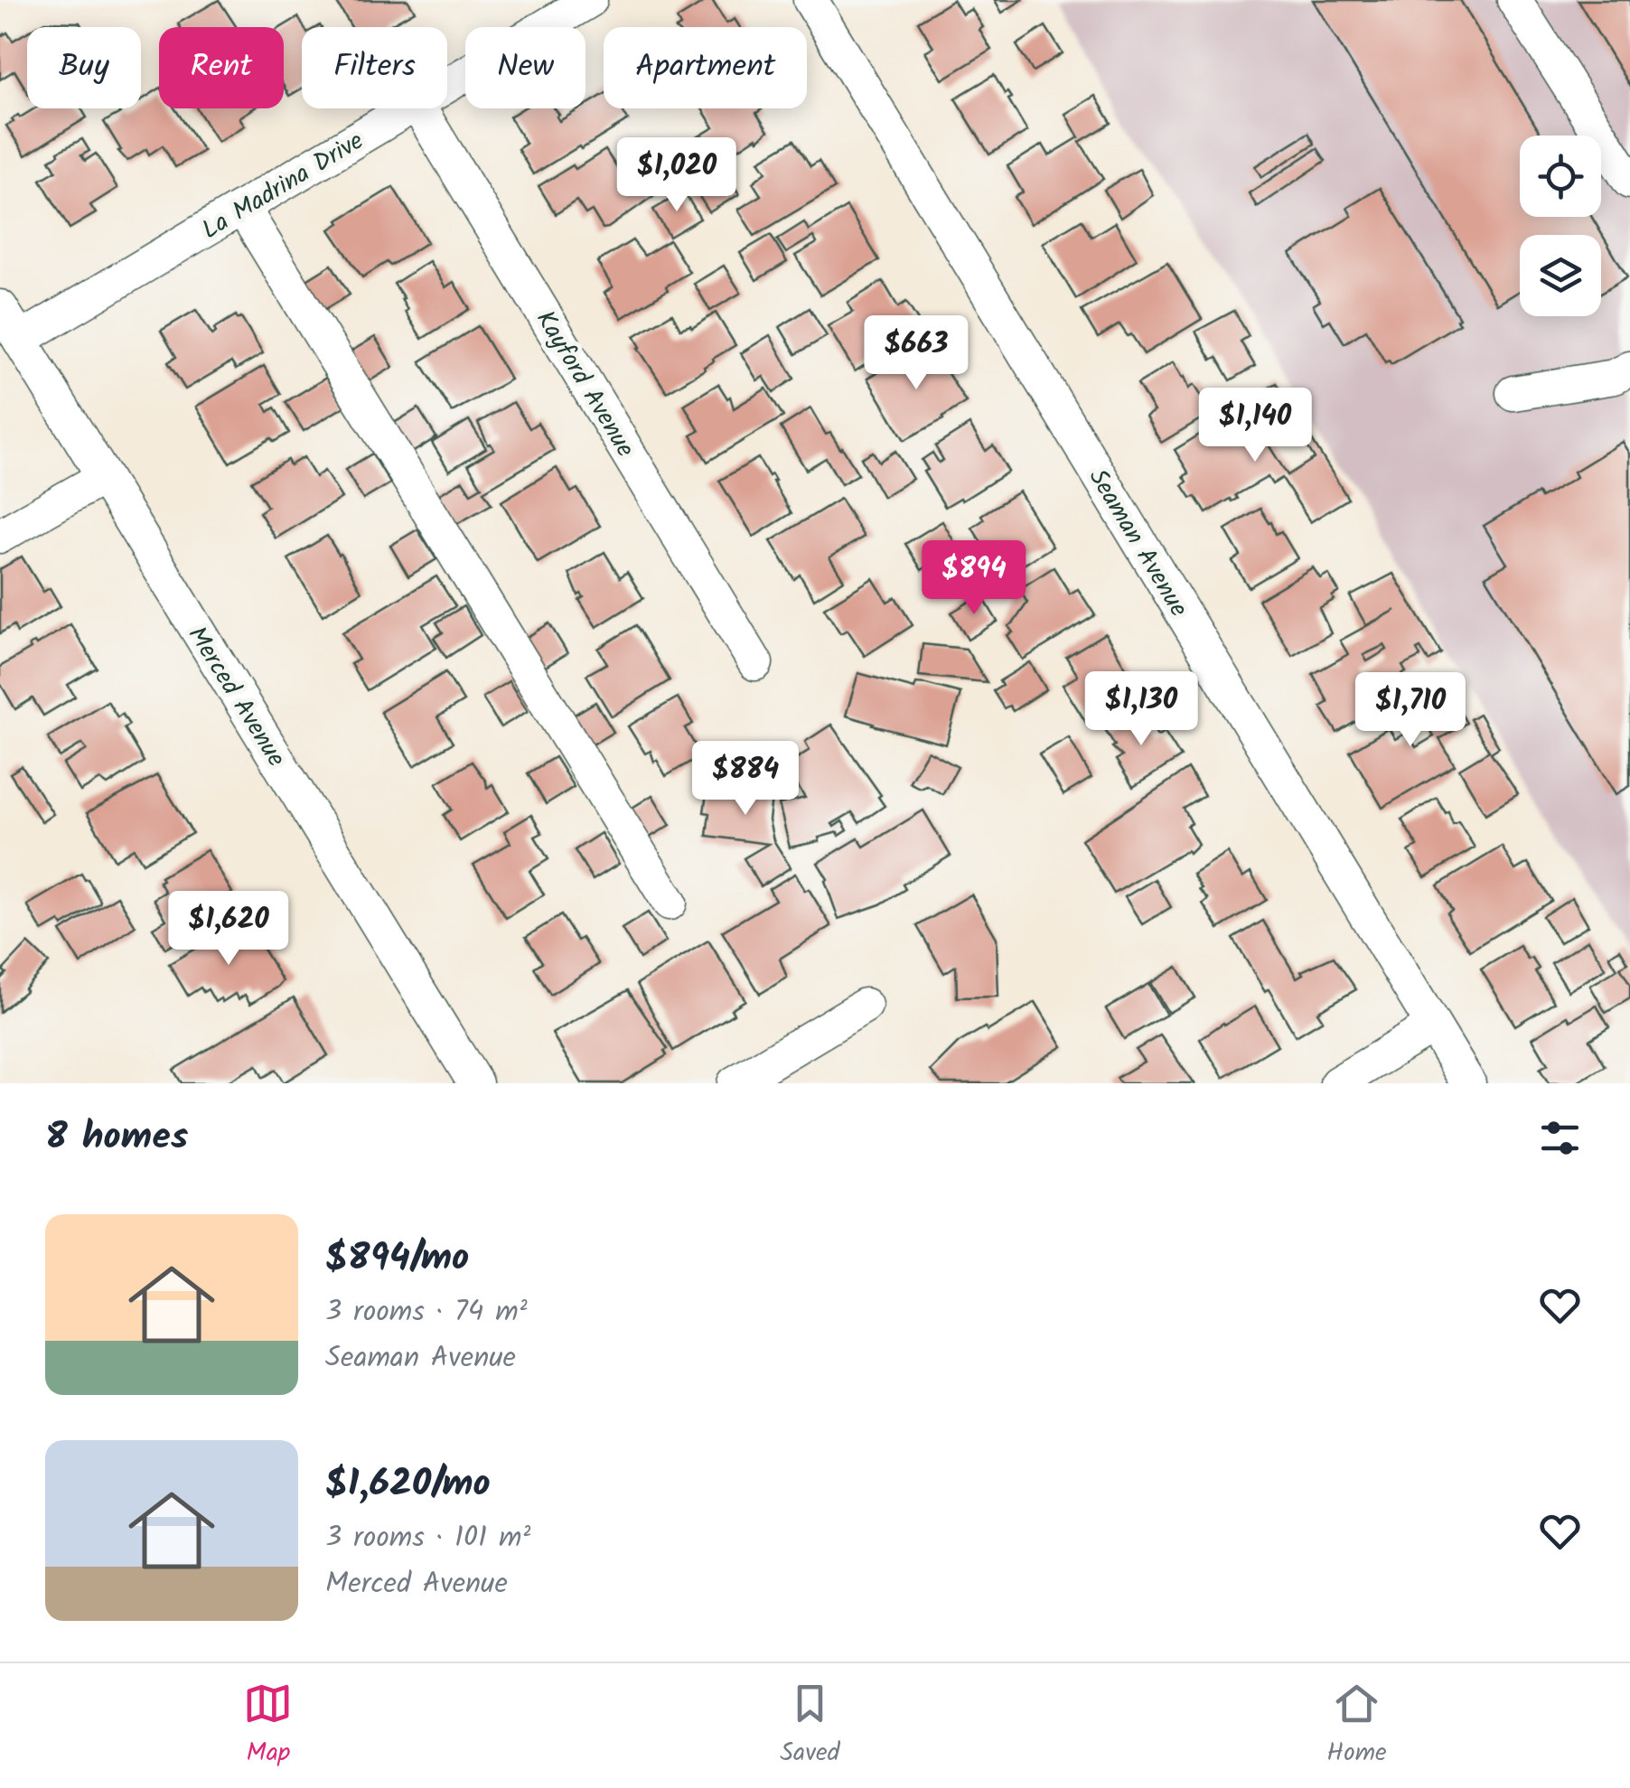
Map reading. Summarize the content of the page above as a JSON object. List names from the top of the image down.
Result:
{
  "streets": {
    "street": [
      "La Madrina Drive",
      "Kayford Avenue",
      "Seaman Avenue",
      "Merced Avenue"
    ]
  },
  "crossings": [
    ["La Madrina Drive", "Merced Avenue"]
  ],
  "page": {
    "chip": [
      "Buy",
      "Rent",
      "Filters",
      "New",
      "Apartment"
    ],
    "price": [
      "$1,020",
      "$663",
      "$1,140",
      "$894",
      "$1,130",
      "$1,710",
      "$884",
      "$1,620"
    ],
    "heading": "8 homes",
    "list": [
      {
        "name": "$894/mo",
        "note": "3 rooms · 74 m² · Seaman Avenue"
      },
      {
        "name": "$1,620/mo",
        "note": "3 rooms · 101 m² · Merced Avenue"
      }
    ],
    "tabs": ["Map", "Saved", "Home"]
  }
}
